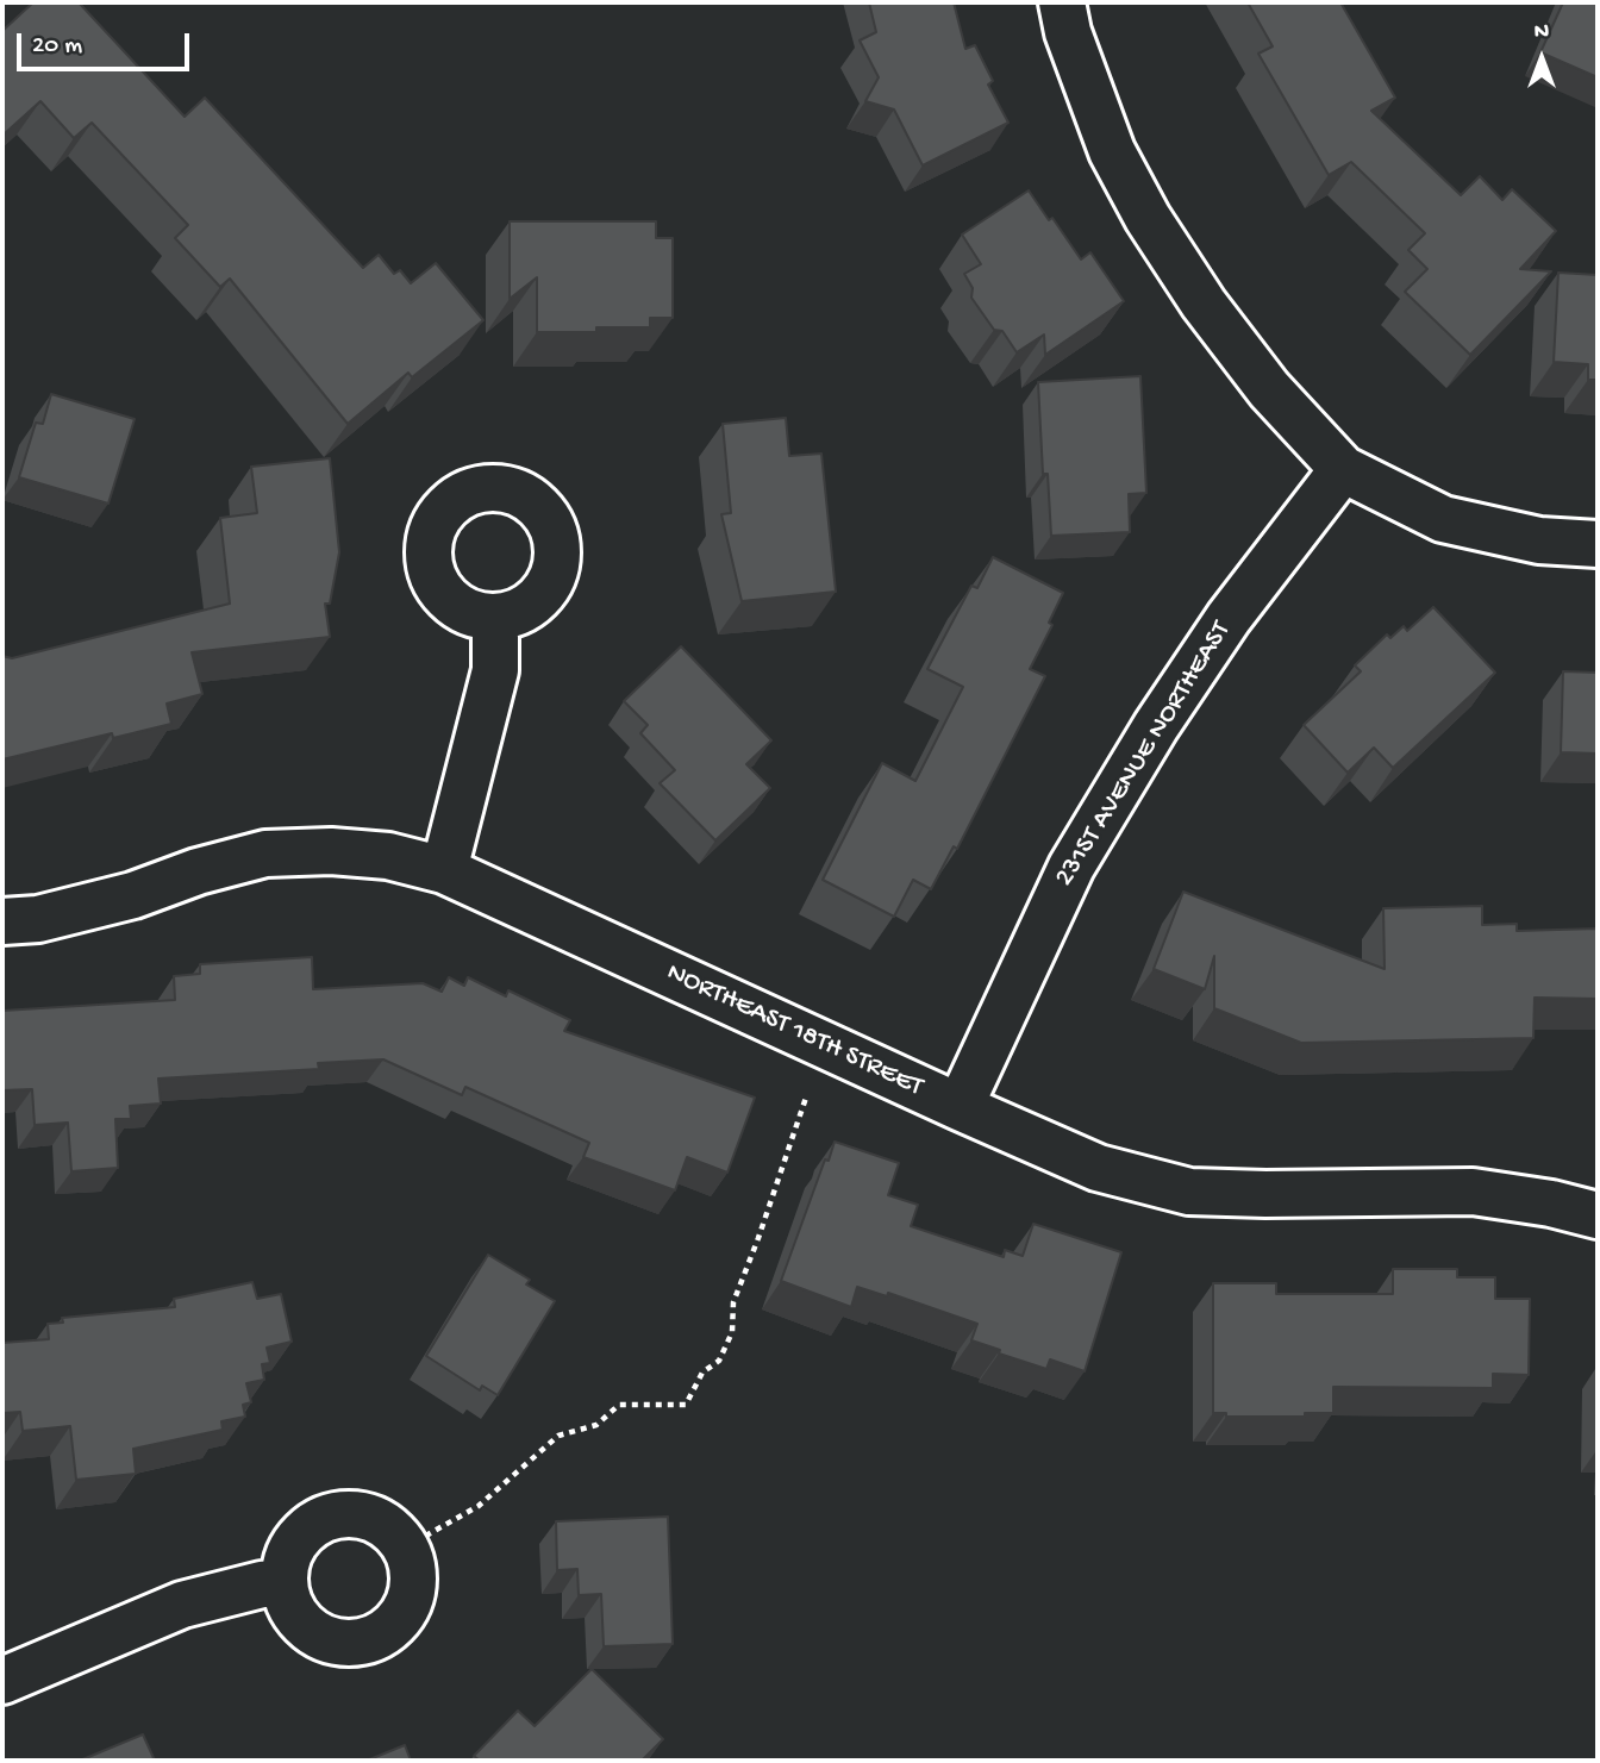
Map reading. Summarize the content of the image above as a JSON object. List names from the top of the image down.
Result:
{
  "streets": {
    "street": ["231ST AVENUE NORTHEAST", "NORTHEAST 18TH STREET"]
  },
  "crossings": [
    ["231ST AVENUE NORTHEAST", "NORTHEAST 18TH STREET"]
  ],
  "scale_bar": "20 m",
  "north": "top"
}
